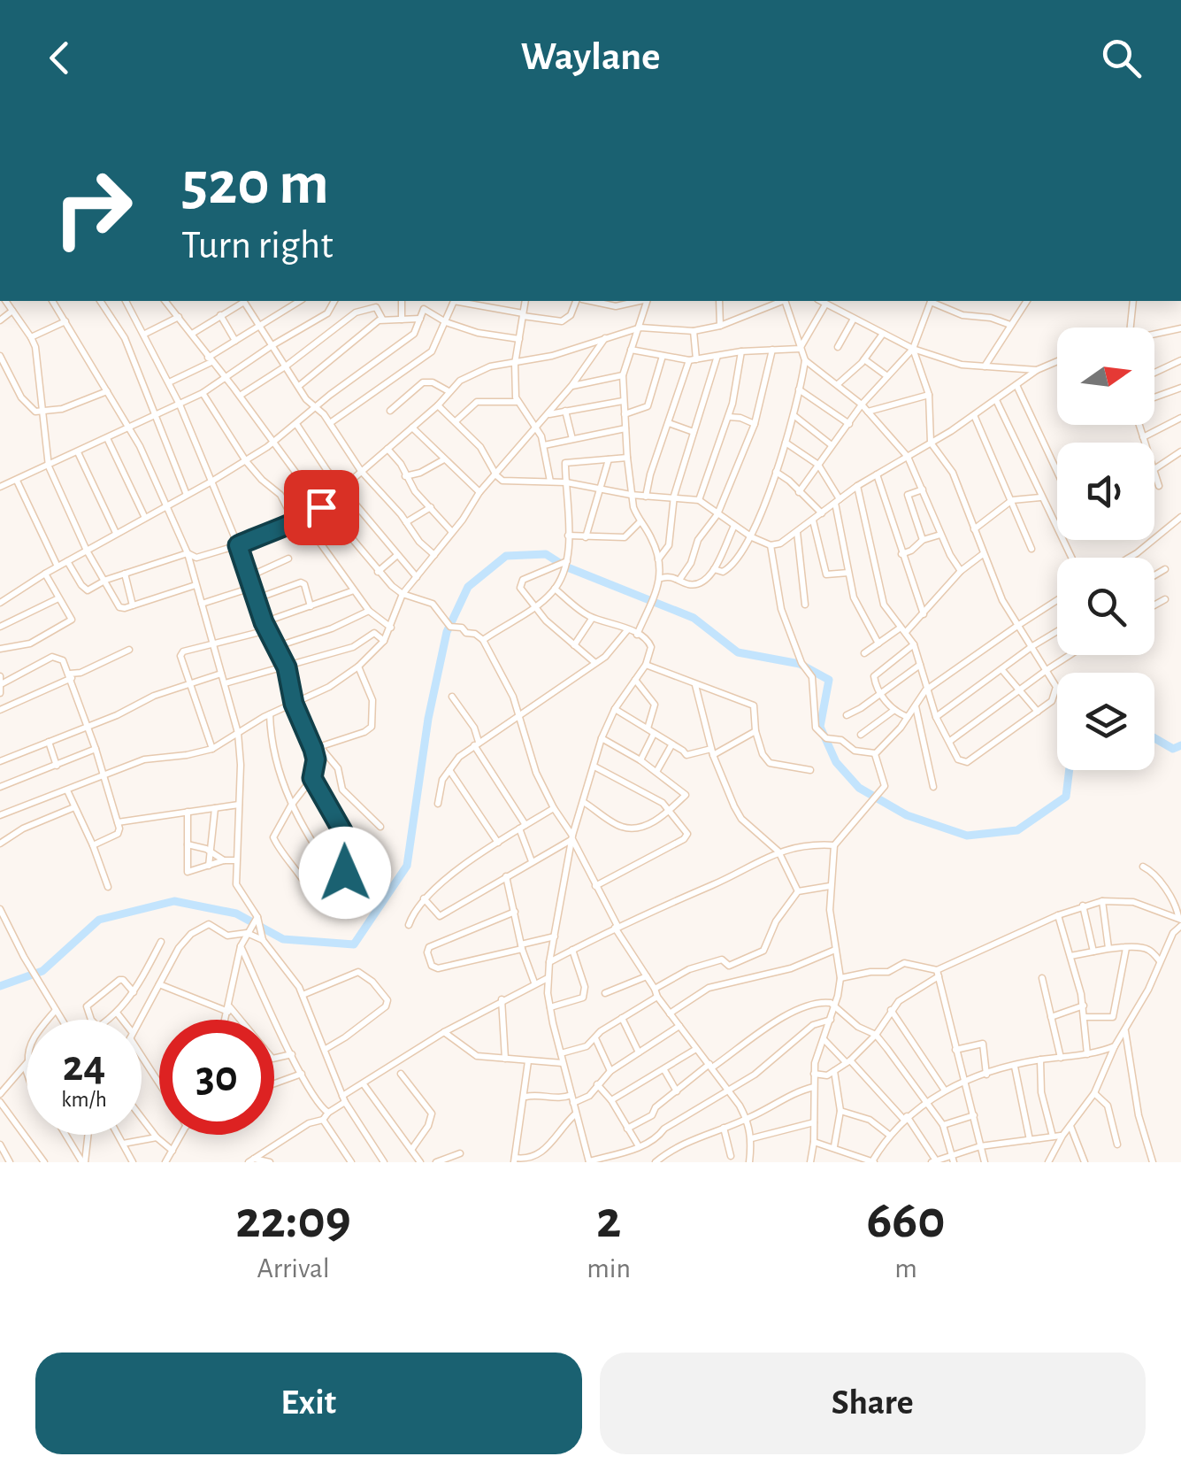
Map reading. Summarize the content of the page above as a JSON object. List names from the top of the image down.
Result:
{
  "north": "right",
  "page": {
    "header": "Waylane",
    "turn": ["520 m", "Turn right"],
    "speed": "24 km/h",
    "limit": "30",
    "eta": [
      "22:09",
      "Arrival",
      "2",
      "min",
      "660",
      "m"
    ],
    "buttons": ["Exit", "Share"]
  }
}
